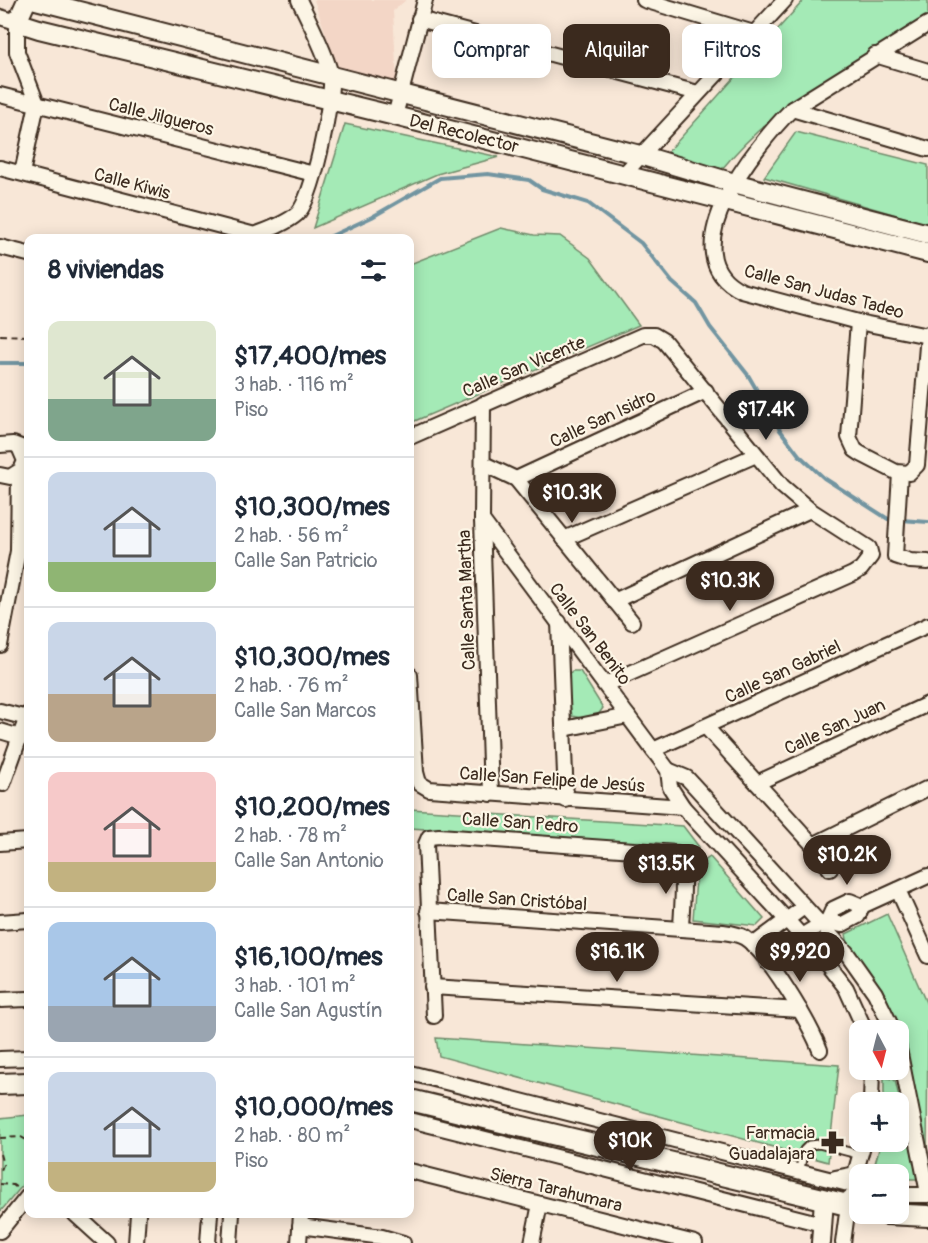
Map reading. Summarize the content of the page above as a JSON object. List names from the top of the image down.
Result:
{
  "streets": {
    "street": [
      "Calle Jilgueros",
      "Del Recolector",
      "Calle Kiwis",
      "Calle San Judas Tadeo",
      "Calle San Vicente",
      "Calle San Isidro",
      "Calle Santa Martha",
      "Calle San Benito",
      "Calle San Gabriel",
      "Calle San Juan",
      "Calle San Felipe de Jesús",
      "Calle San Pedro",
      "Calle San Cristóbal",
      "Sierra Tarahumara"
    ]
  },
  "crossings": [
    ["Del Recolector", "Calle San Judas Tadeo"],
    ["Calle San Vicente", "Calle San Isidro"],
    ["Calle San Vicente", "Calle Santa Martha"],
    ["Calle Santa Martha", "Calle San Benito"],
    ["Calle Santa Martha", "Calle San Felipe de Jesús"],
    ["Calle San Benito", "Calle San Gabriel"],
    ["Calle San Benito", "Calle San Felipe de Jesús"],
    ["Calle San Pedro", "Calle San Cristóbal"]
  ],
  "places": {
    "pharmacy": ["Farmacia Guadalajara"]
  },
  "north": "bottom",
  "page": {
    "chip": ["Comprar", "Alquilar", "Filtros"],
    "heading": "8 viviendas",
    "list": [
      {
        "name": "$17,400/mes",
        "note": "3 hab. · 116 m² · Piso"
      },
      {
        "name": "$10,300/mes",
        "note": "2 hab. · 56 m² · Calle San Patricio"
      },
      {
        "name": "$10,300/mes",
        "note": "2 hab. · 76 m² · Calle San Marcos"
      },
      {
        "name": "$10,200/mes",
        "note": "2 hab. · 78 m² · Calle San Antonio"
      },
      {
        "name": "$16,100/mes",
        "note": "3 hab. · 101 m² · Calle San Agustín"
      },
      {
        "name": "$10,000/mes",
        "note": "2 hab. · 80 m² · Piso"
      }
    ],
    "price": [
      "$17.4K",
      "$10.3K",
      "$10.3K",
      "$10.2K",
      "$13.5K",
      "$16.1K",
      "$9,920",
      "$10K"
    ],
    "map_buttons": ["+", "−"]
  }
}
